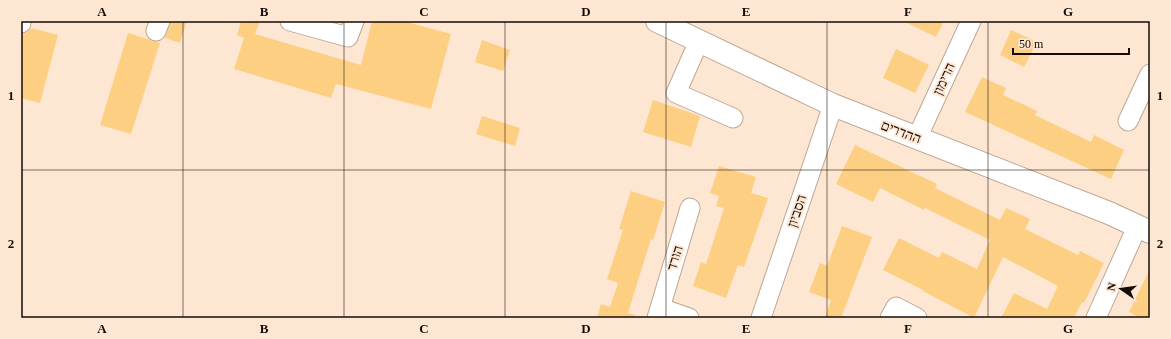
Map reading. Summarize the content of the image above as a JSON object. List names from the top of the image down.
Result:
{
  "streets": {
    "main road": ["ההדרים"],
    "street": ["הרימון", "הסביון", "הורד"]
  },
  "crossings": [
    ["הרימון", "ההדרים"],
    ["ההדרים", "הסביון"]
  ],
  "scale_bar": "50 m",
  "north": "left",
  "grid": {
    "columns": [
      "A",
      "B",
      "C",
      "D",
      "E",
      "F",
      "G"
    ],
    "rows": ["1", "2"]
  }
}
